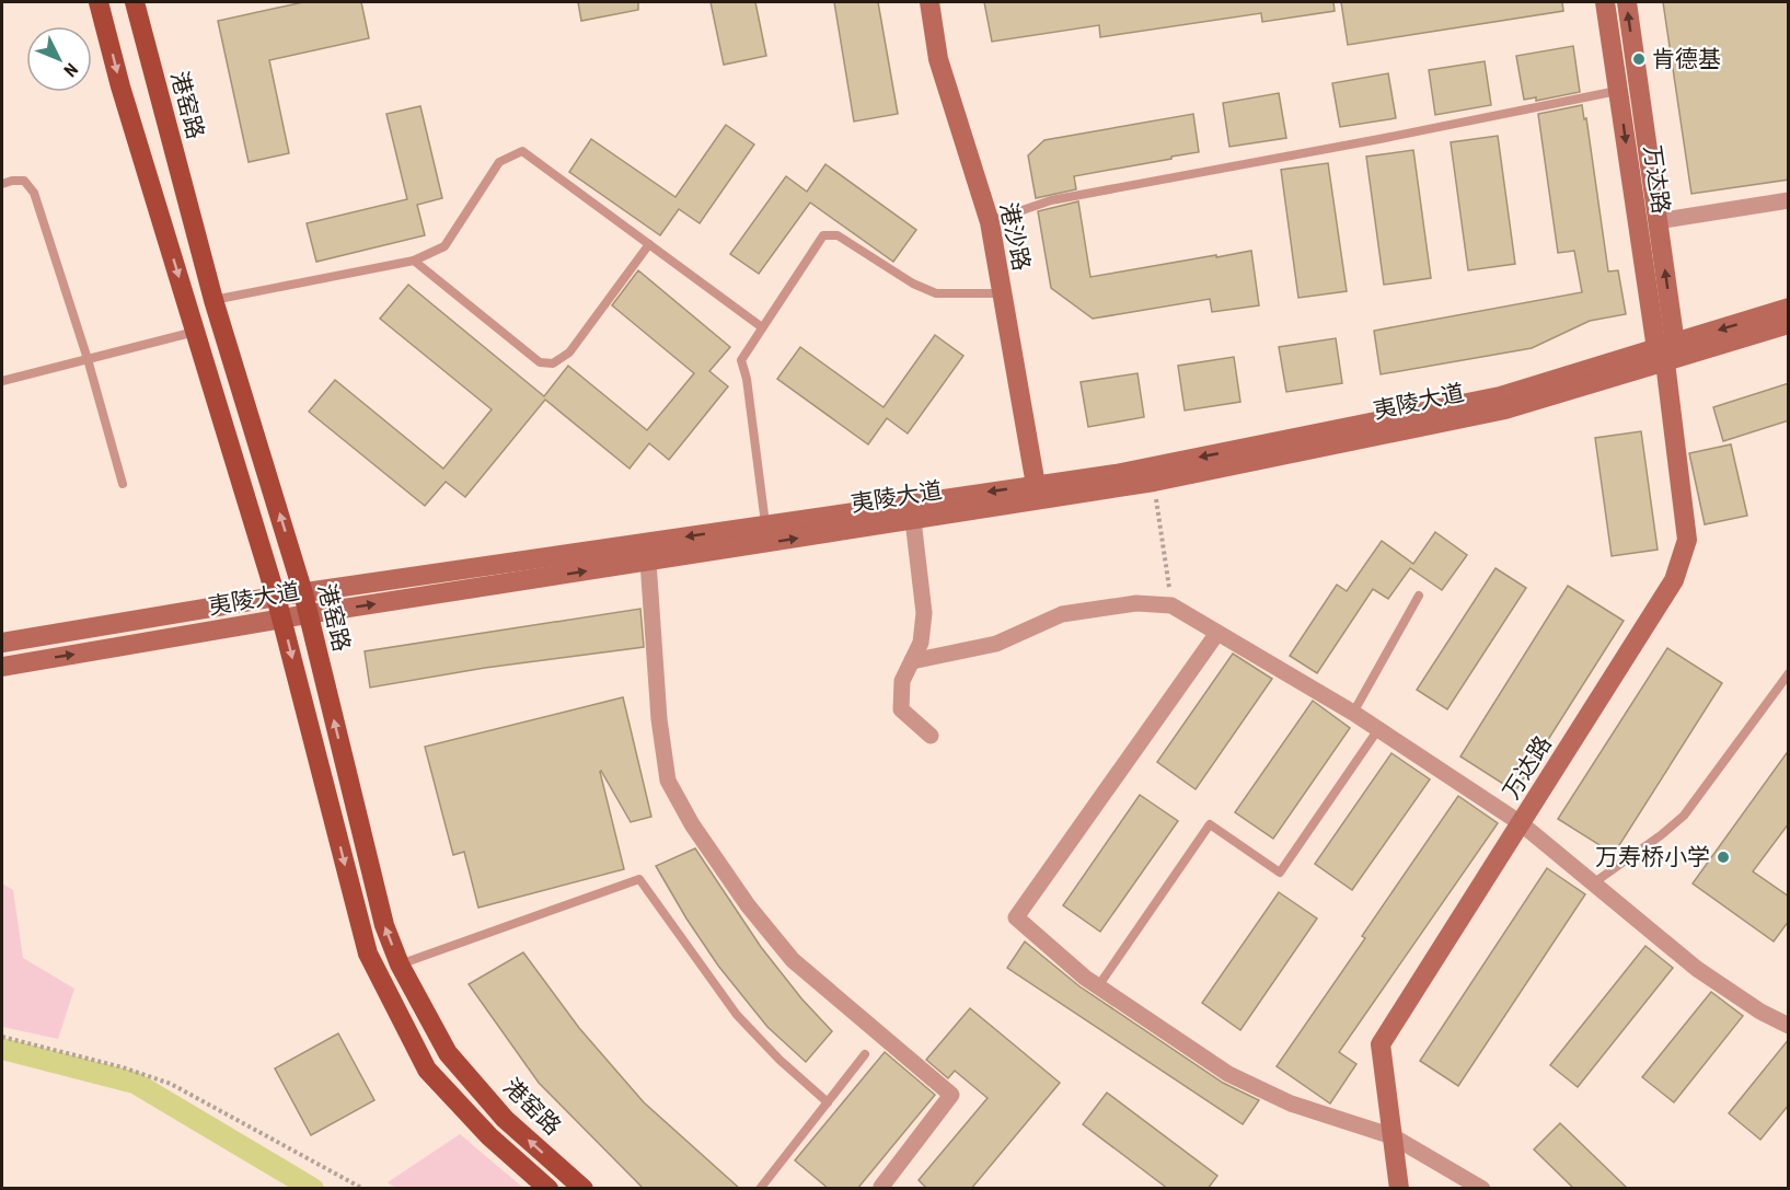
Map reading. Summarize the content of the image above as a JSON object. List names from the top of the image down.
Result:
{
  "streets": {
    "main road": [
      "港窑路",
      "万达路",
      "港沙路",
      "夷陵大道"
    ]
  },
  "crossings": [
    ["港窑路", "夷陵大道"],
    ["万达路", "夷陵大道"],
    ["港沙路", "夷陵大道"]
  ],
  "places": ["肯德基", "万寿桥小学"],
  "north": "bottom right"
}
